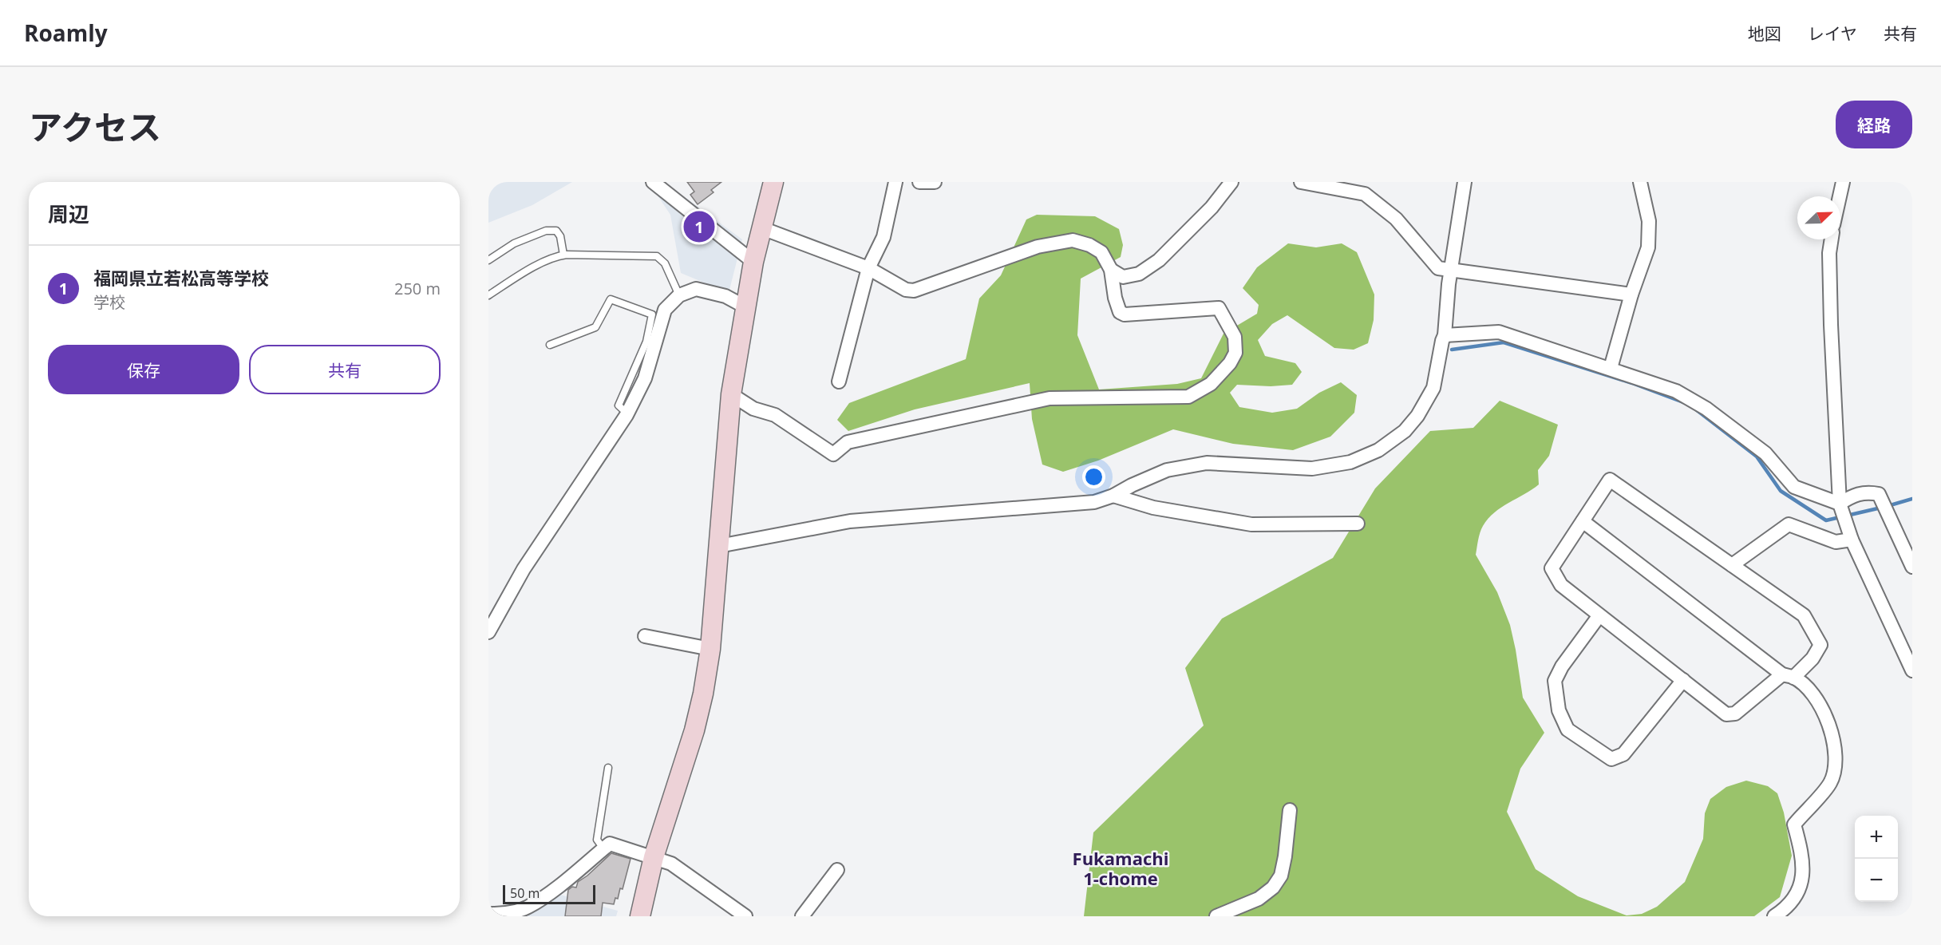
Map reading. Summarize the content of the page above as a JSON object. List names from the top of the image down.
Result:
{
  "districts": ["Fukamachi 1-chome"],
  "scale_bar": "50 m",
  "north": "top right",
  "page": {
    "header": "Roamly",
    "nav": ["地図", "レイヤ", "共有"],
    "title": "アクセス",
    "buttons": [
      "経路",
      ["保存", "共有"]
    ],
    "heading": "周辺",
    "pins": "1",
    "list": [
      {
        "mark": "1",
        "name": "福岡県立若松高等学校",
        "note": "学校",
        "value": "250 m"
      }
    ],
    "map_buttons": ["+", "−"],
    "scale": "50 m"
  }
}
